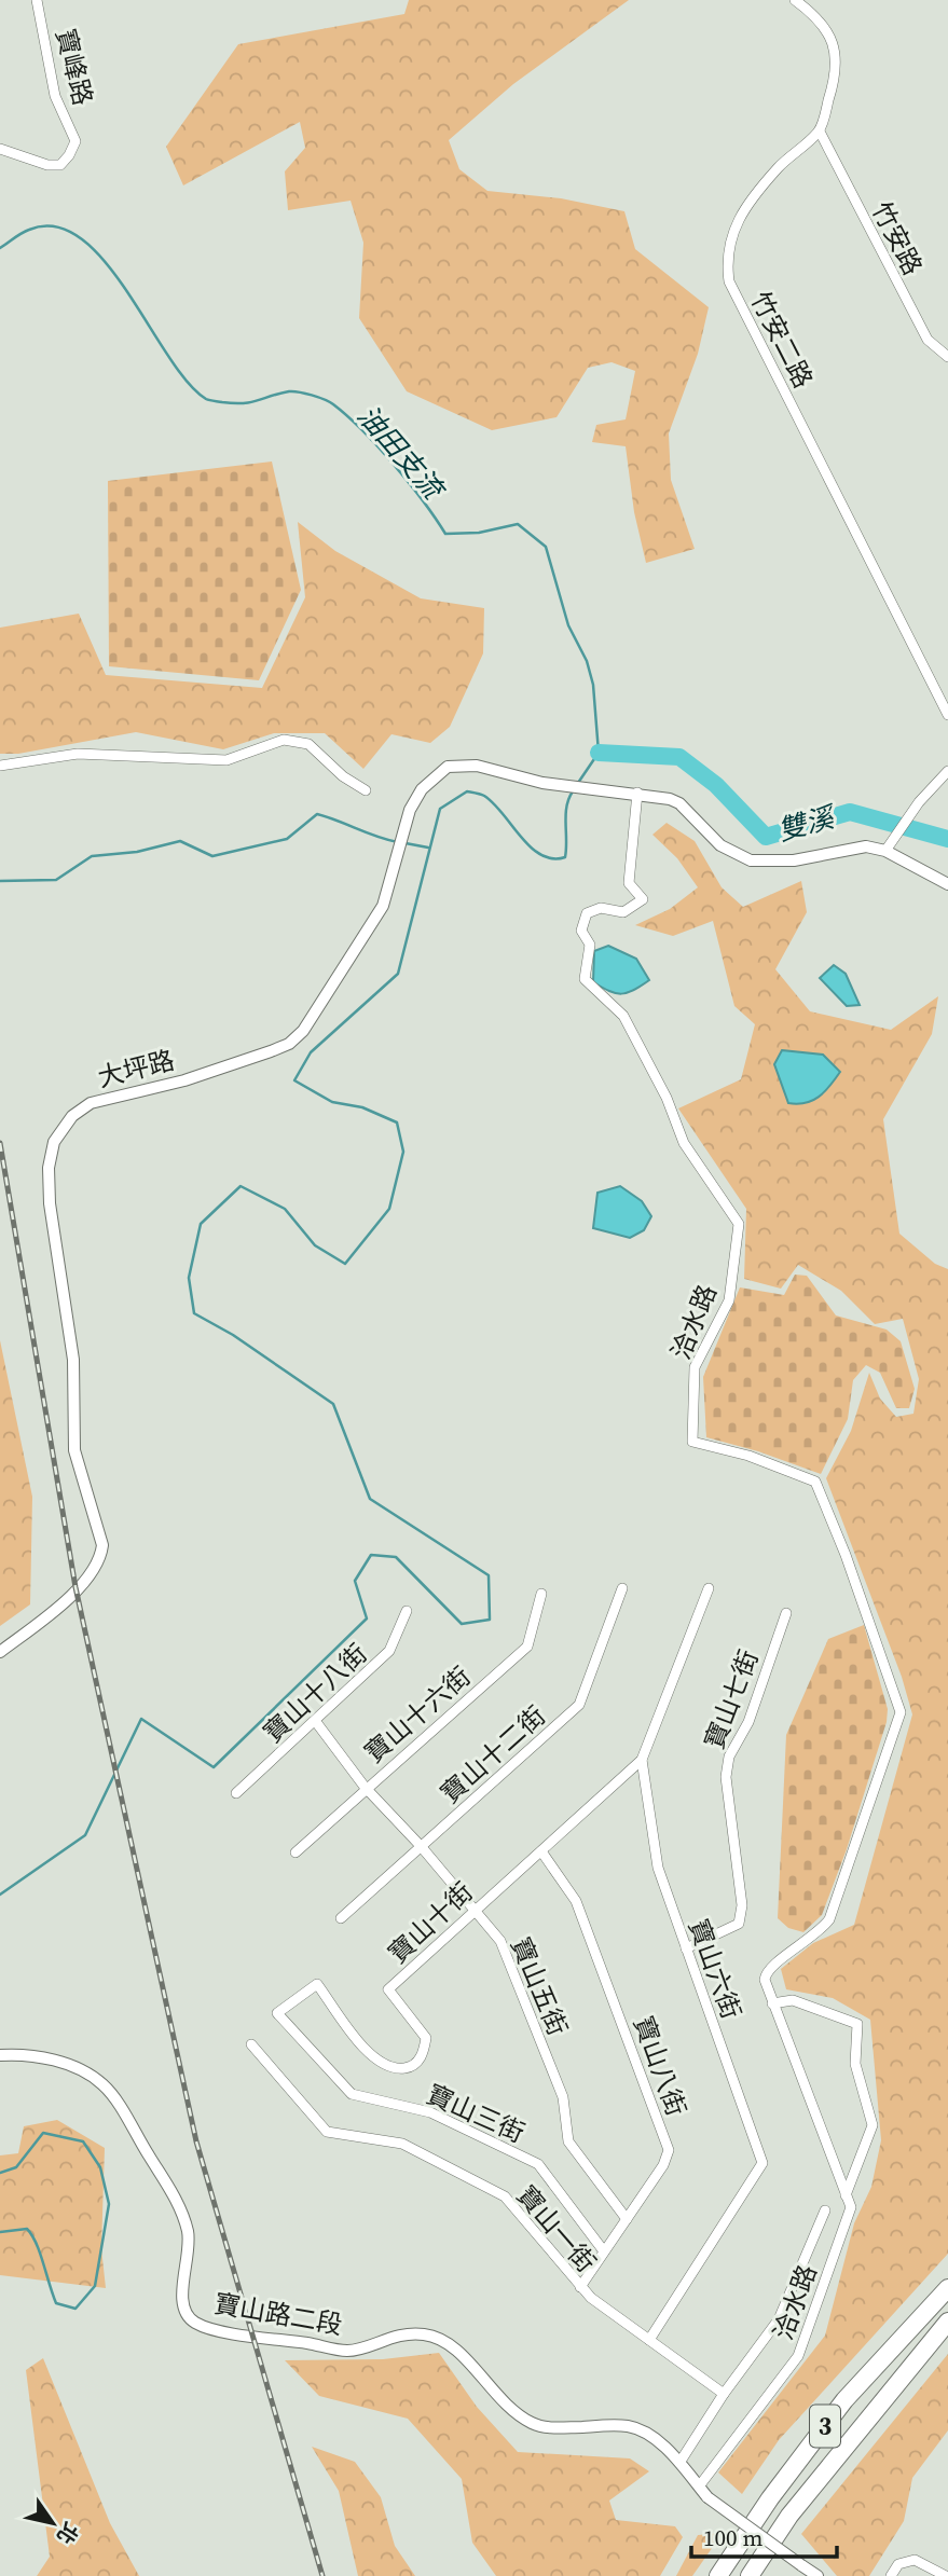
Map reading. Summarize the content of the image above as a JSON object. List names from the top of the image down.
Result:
{
  "streets": {
    "highway": ["3"],
    "street": [
      "寶峰路",
      "竹安路",
      "竹安二路",
      "大坪路",
      "洽水路",
      "寶山十八街",
      "寶山七街",
      "寶山十六街",
      "寶山十二街",
      "寶山十街",
      "寶山六街",
      "寶山五街",
      "寶山八街",
      "寶山三街",
      "寶山一街",
      "寶山路二段"
    ]
  },
  "crossings": [
    ["竹安路", "竹安二路"],
    ["大坪路", "洽水路"],
    ["洽水路", "寶山路二段"],
    ["寶山十八街", "寶山五街"],
    ["寶山七街", "寶山六街"],
    ["寶山十六街", "寶山五街"],
    ["寶山十二街", "寶山五街"],
    ["寶山十街", "寶山六街"],
    ["寶山十街", "寶山五街"],
    ["寶山十街", "寶山八街"],
    ["寶山十街", "寶山三街"],
    ["寶山六街", "寶山一街"],
    ["寶山五街", "寶山八街"],
    ["寶山八街", "寶山三街"],
    ["寶山八街", "寶山一街"]
  ],
  "water": ["油田支流", "雙溪"],
  "scale_bar": "100 m",
  "north": "bottom right"
}
